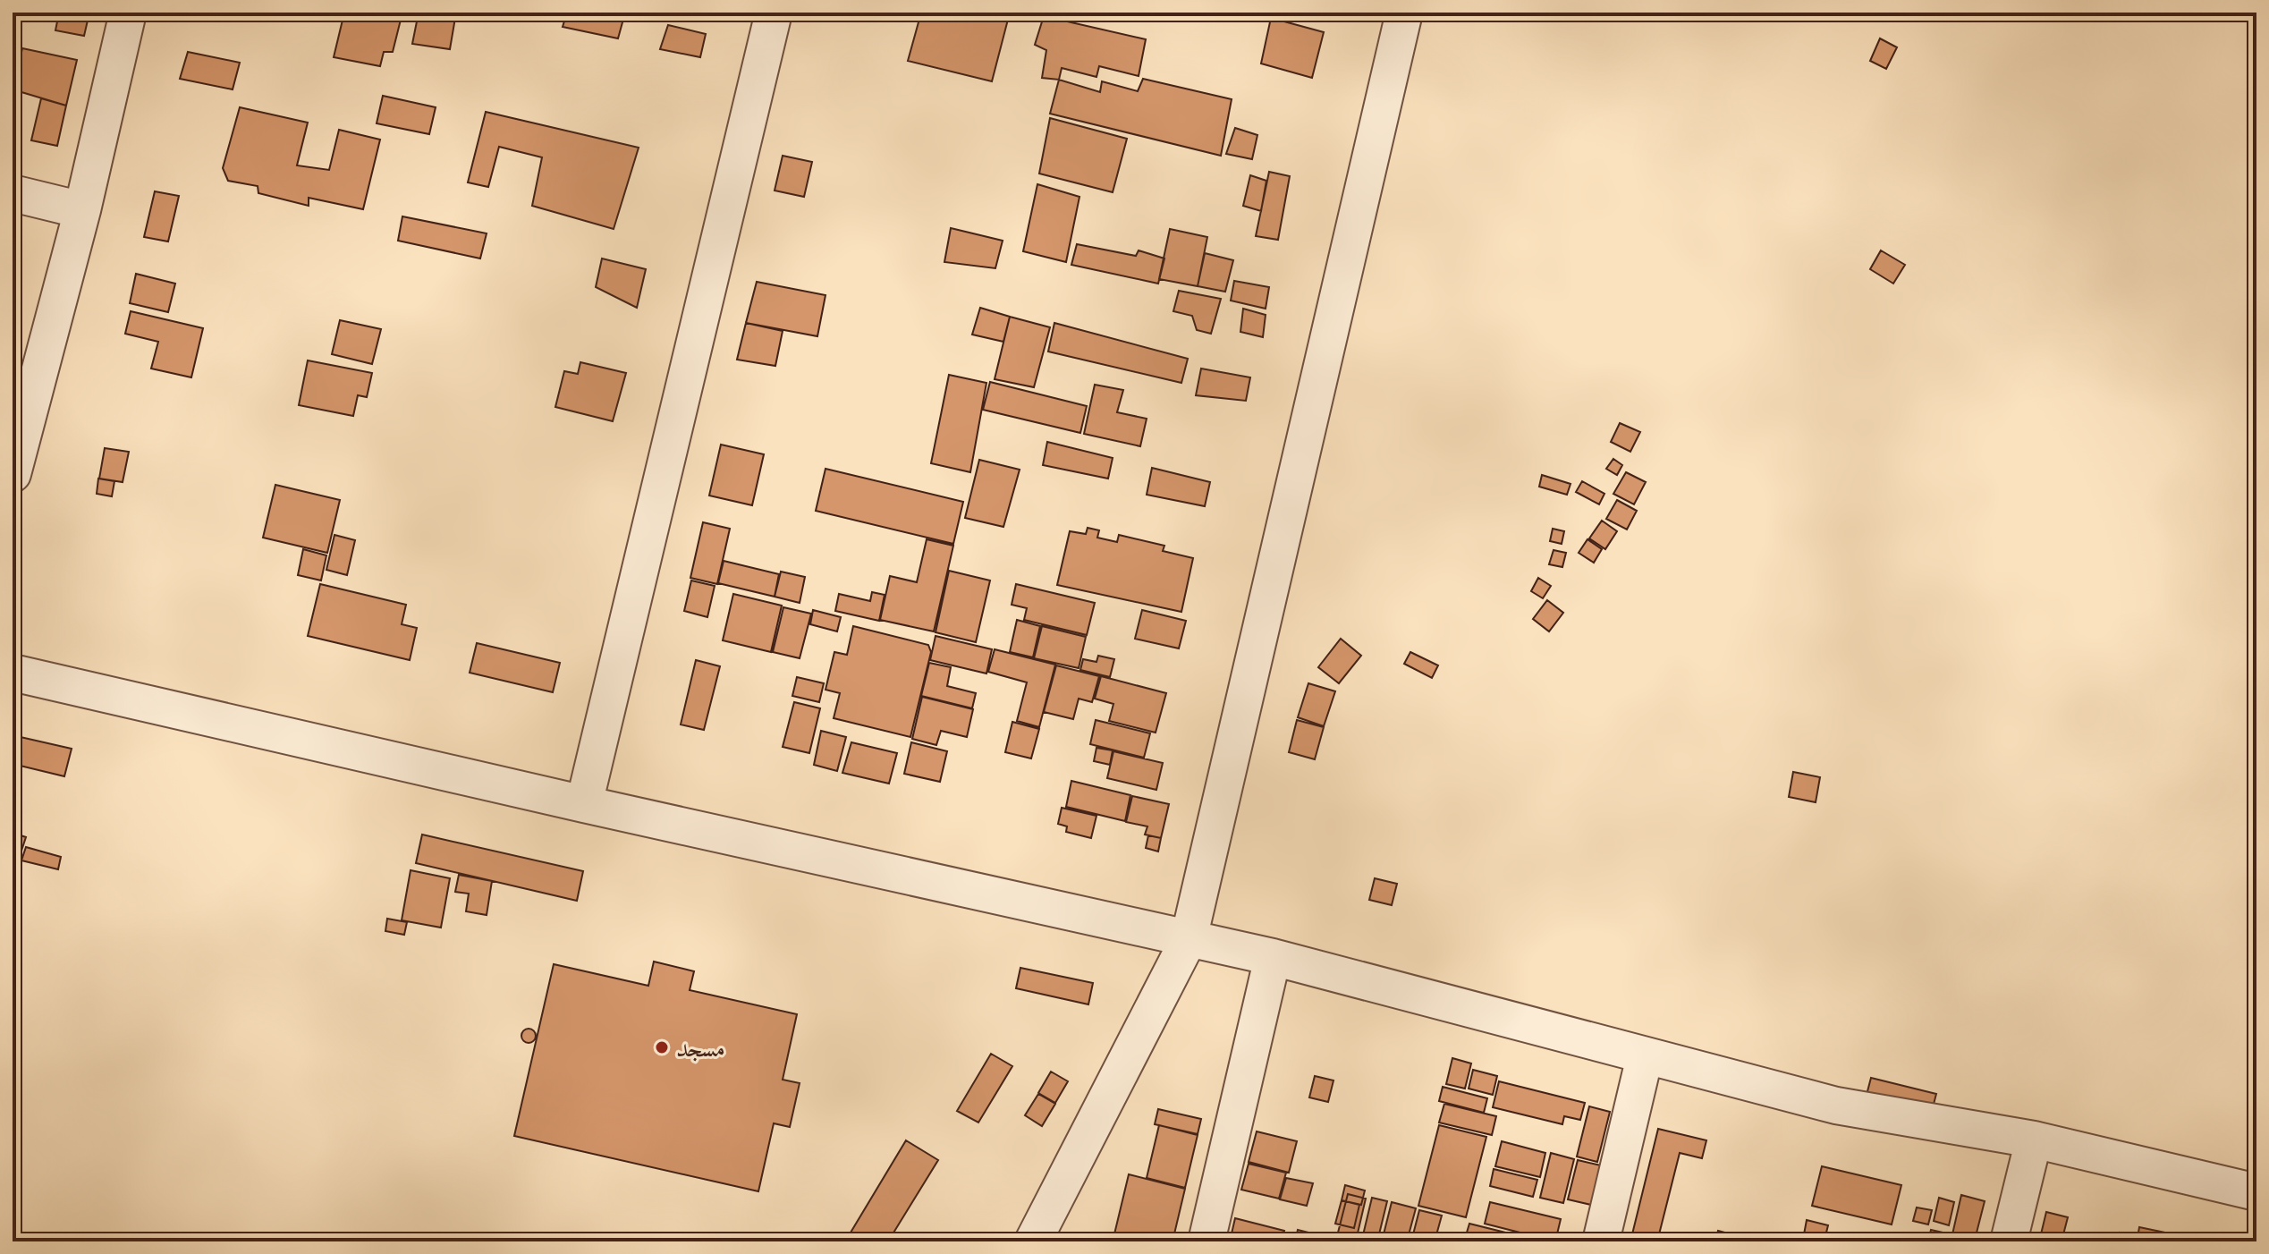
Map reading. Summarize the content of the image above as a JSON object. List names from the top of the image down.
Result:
{
  "places": ["مسجد"]
}
